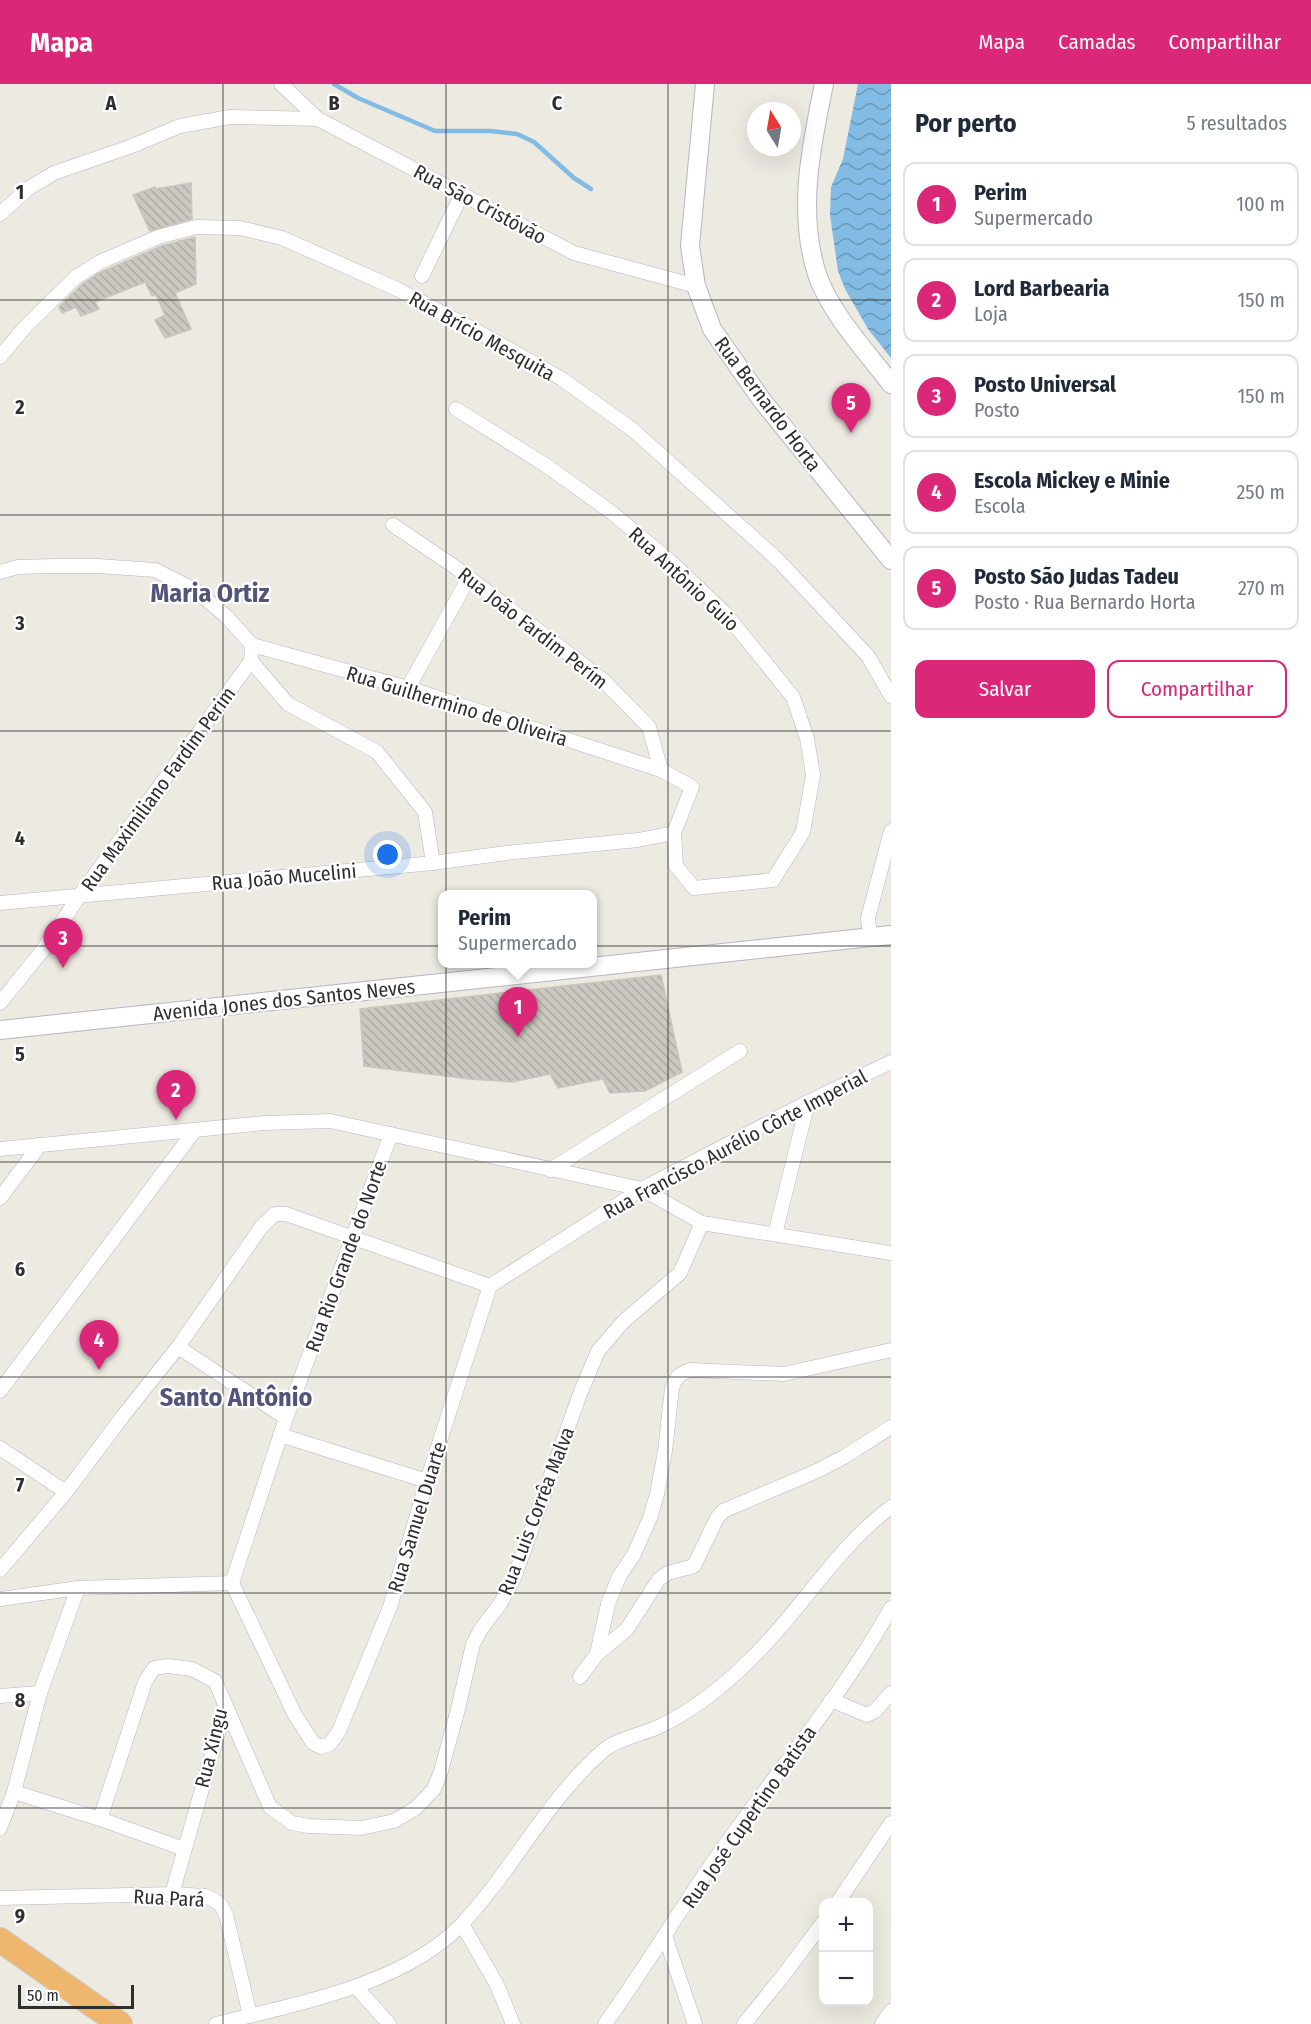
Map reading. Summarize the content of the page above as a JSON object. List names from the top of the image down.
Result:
{
  "streets": {
    "main road": ["Rua Bernardo Horta", "Avenida Jones dos Santos Neves"],
    "street": [
      "Rua São Cristóvão",
      "Rua Brício Mesquita",
      "Rua Antônio Guio",
      "Rua João Fardim Perím",
      "Rua Guilhermino de Oliveira",
      "Rua Maximiliano Fardim Perim",
      "Rua João Mucelini",
      "Rua Francisco Aurélio Côrte Imperial",
      "Rua Rio Grande do Norte",
      "Rua Luis Corrêa Malva",
      "Rua Samuel Duarte",
      "Rua Xingu",
      "Rua José Cupertino Batista",
      "Rua Pará"
    ]
  },
  "crossings": [
    ["Rua São Cristóvão", "Rua Bernardo Horta"],
    ["Rua Antônio Guio", "Rua João Mucelini"],
    ["Rua João Fardim Perím", "Rua Guilhermino de Oliveira"],
    ["Rua Maximiliano Fardim Perim", "Rua João Mucelini"],
    ["Rua Francisco Aurélio Côrte Imperial", "Rua Samuel Duarte"],
    ["Rua Rio Grande do Norte", "Rua Samuel Duarte"],
    ["Rua Luis Corrêa Malva", "Rua Xingu"],
    ["Rua Xingu", "Rua Pará"]
  ],
  "districts": ["Maria Ortiz", "Santo Antônio"],
  "scale_bar": "50 m",
  "north": "top",
  "page": {
    "header": "Mapa",
    "nav": ["Mapa", "Camadas", "Compartilhar"],
    "heading": ["Por perto", "5 resultados"],
    "list": [
      {
        "mark": "1",
        "name": "Perim",
        "note": "Supermercado",
        "value": "100 m"
      },
      {
        "mark": "2",
        "name": "Lord Barbearia",
        "note": "Loja",
        "value": "150 m"
      },
      {
        "mark": "3",
        "name": "Posto Universal",
        "note": "Posto",
        "value": "150 m"
      },
      {
        "mark": "4",
        "name": "Escola Mickey e Minie",
        "note": "Escola",
        "value": "250 m"
      },
      {
        "mark": "5",
        "name": "Posto São Judas Tadeu",
        "note": "Posto · Rua Bernardo Horta",
        "value": "270 m"
      }
    ],
    "pins": [
      "5",
      "3",
      "1",
      "2",
      "4"
    ],
    "buttons": ["Salvar", "Compartilhar"],
    "popup": ["Perim", "Supermercado"],
    "map_buttons": ["+", "−"],
    "scale": "50 m"
  },
  "grid": {
    "columns": ["A", "B", "C"],
    "rows": [
      "1",
      "2",
      "3",
      "4",
      "5",
      "6",
      "7",
      "8",
      "9"
    ]
  }
}
